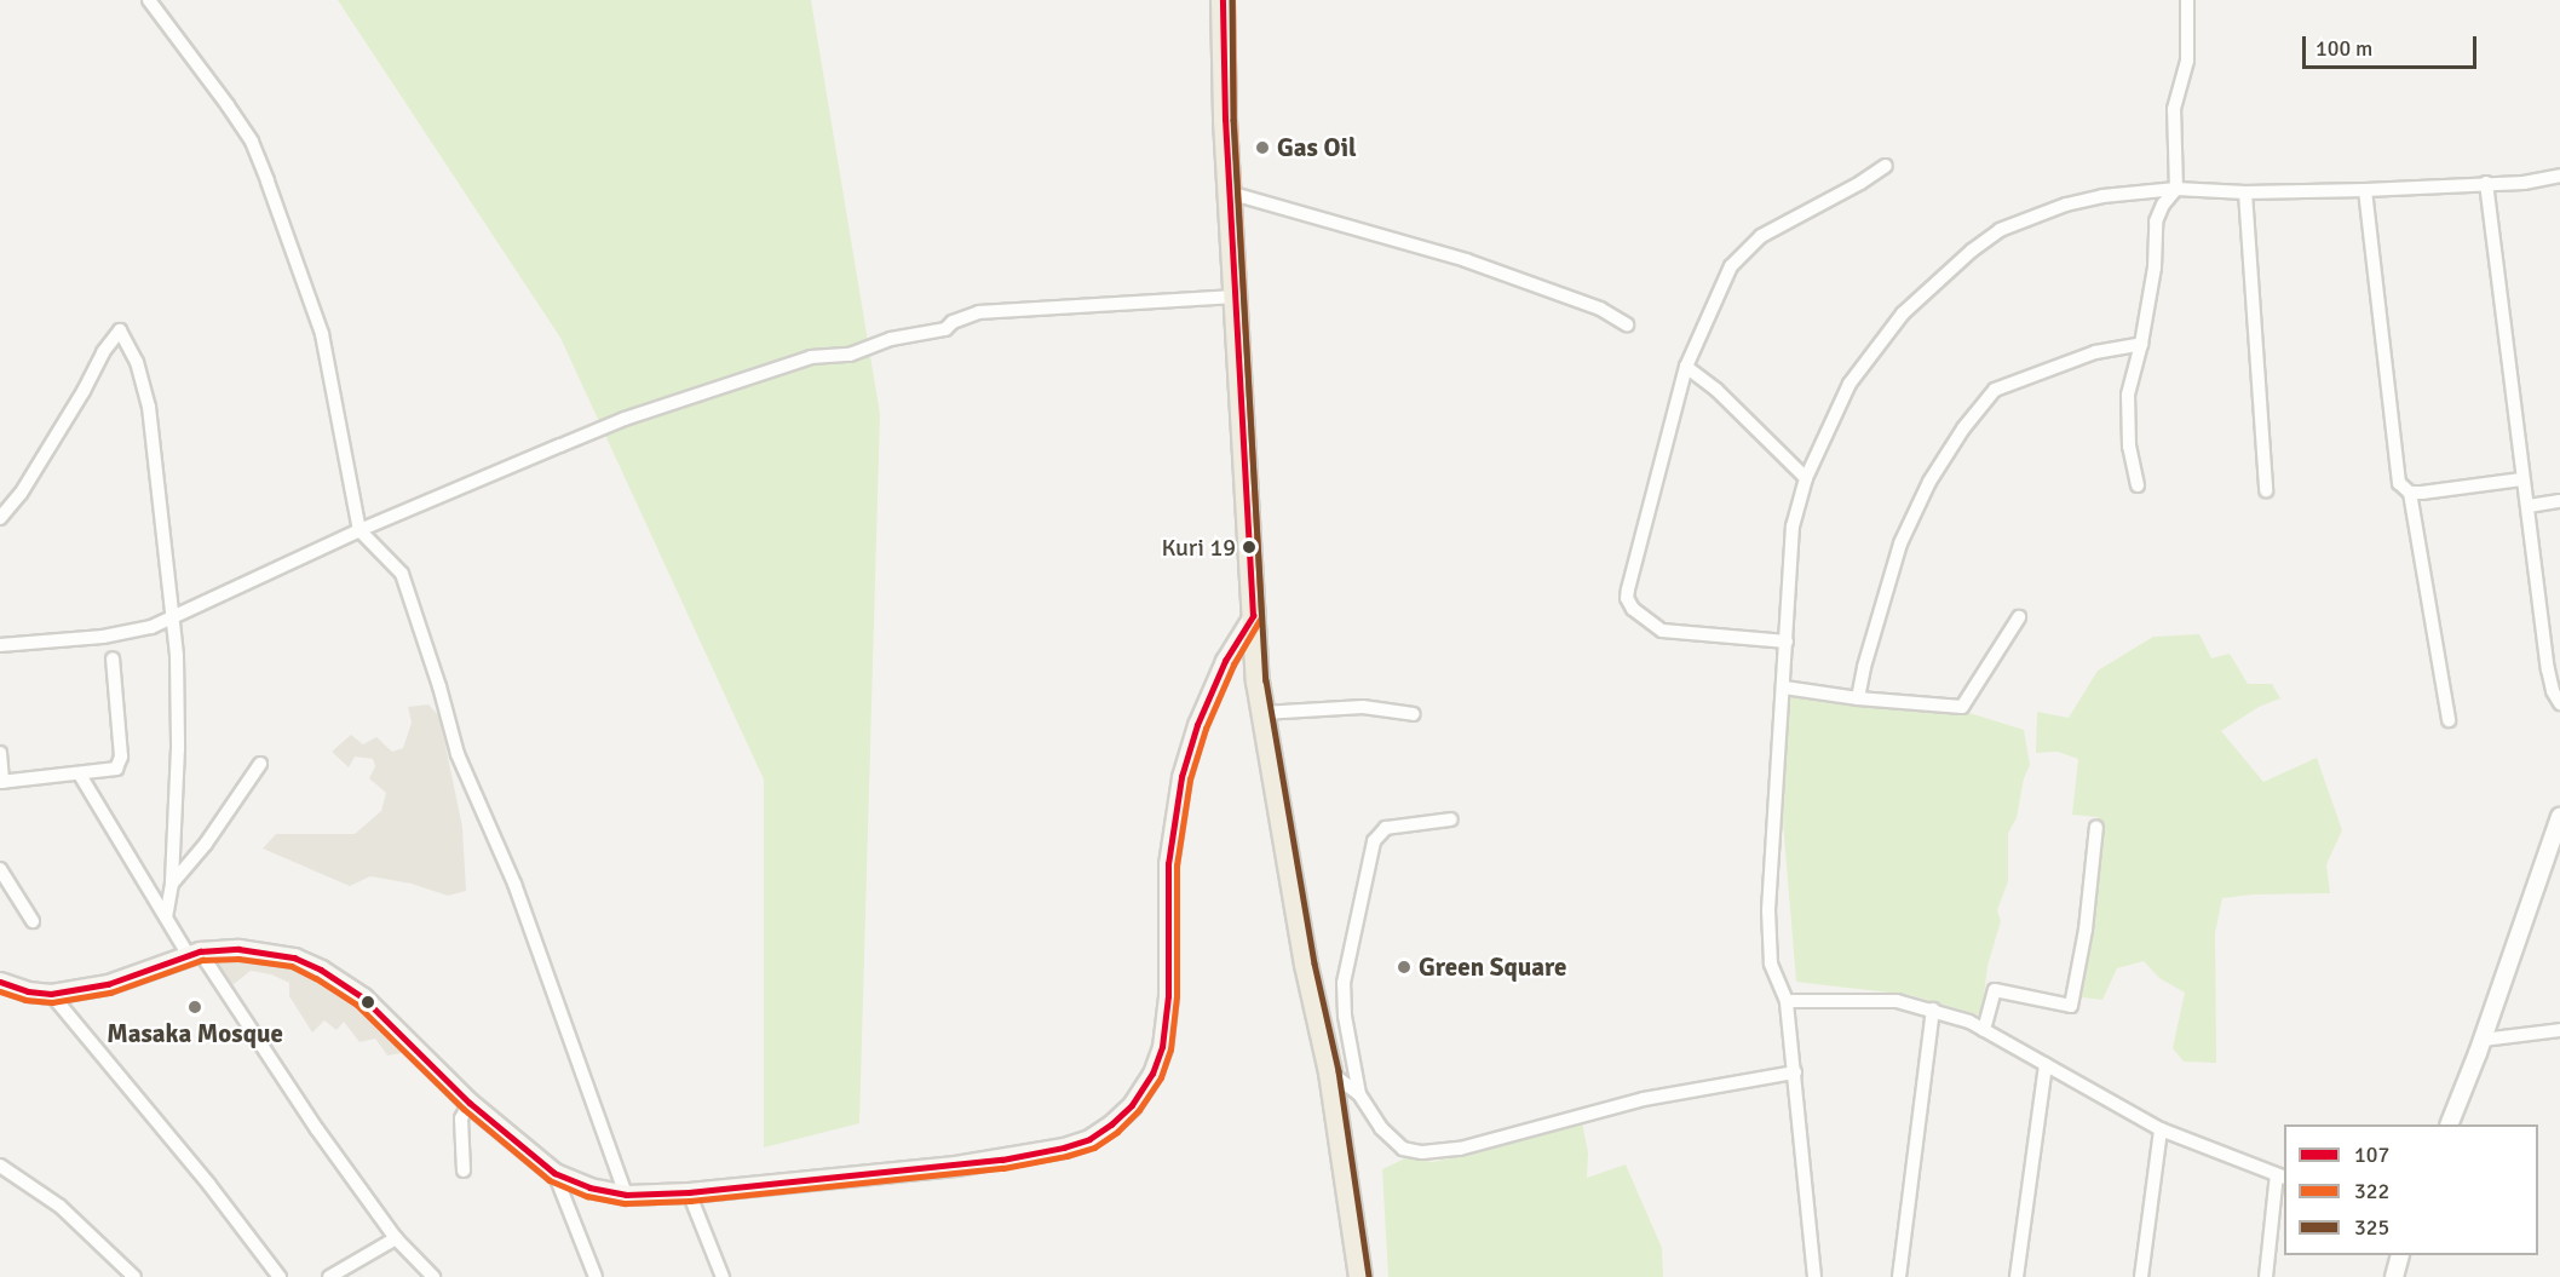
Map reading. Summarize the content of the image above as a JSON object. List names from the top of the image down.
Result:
{
  "places": [
    "Gas Oil",
    "Kuri 19",
    "Green Square",
    "Masaka Mosque"
  ],
  "lines": ["transit line 107", "transit line 322", "transit line 325"],
  "legend": ["107", "322", "325"],
  "scale_bar": "100 m"
}
